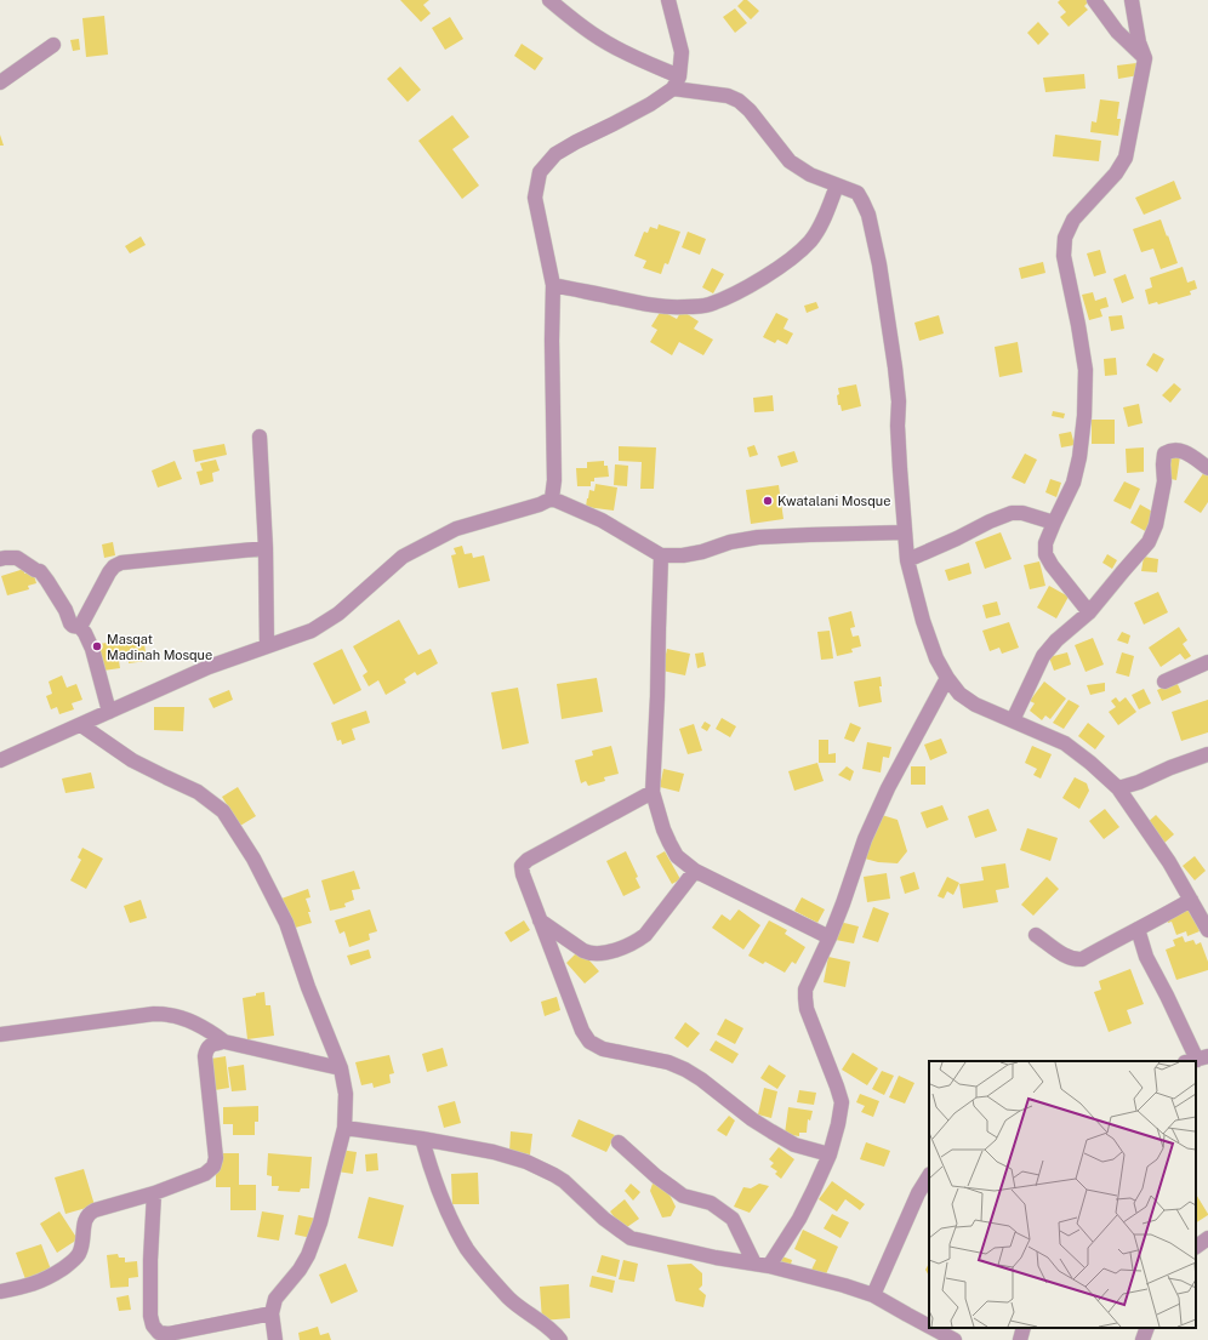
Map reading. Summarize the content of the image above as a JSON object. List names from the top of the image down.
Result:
{
  "places": ["Kwatalani Mosque", "Masqat Madinah Mosque"]
}
